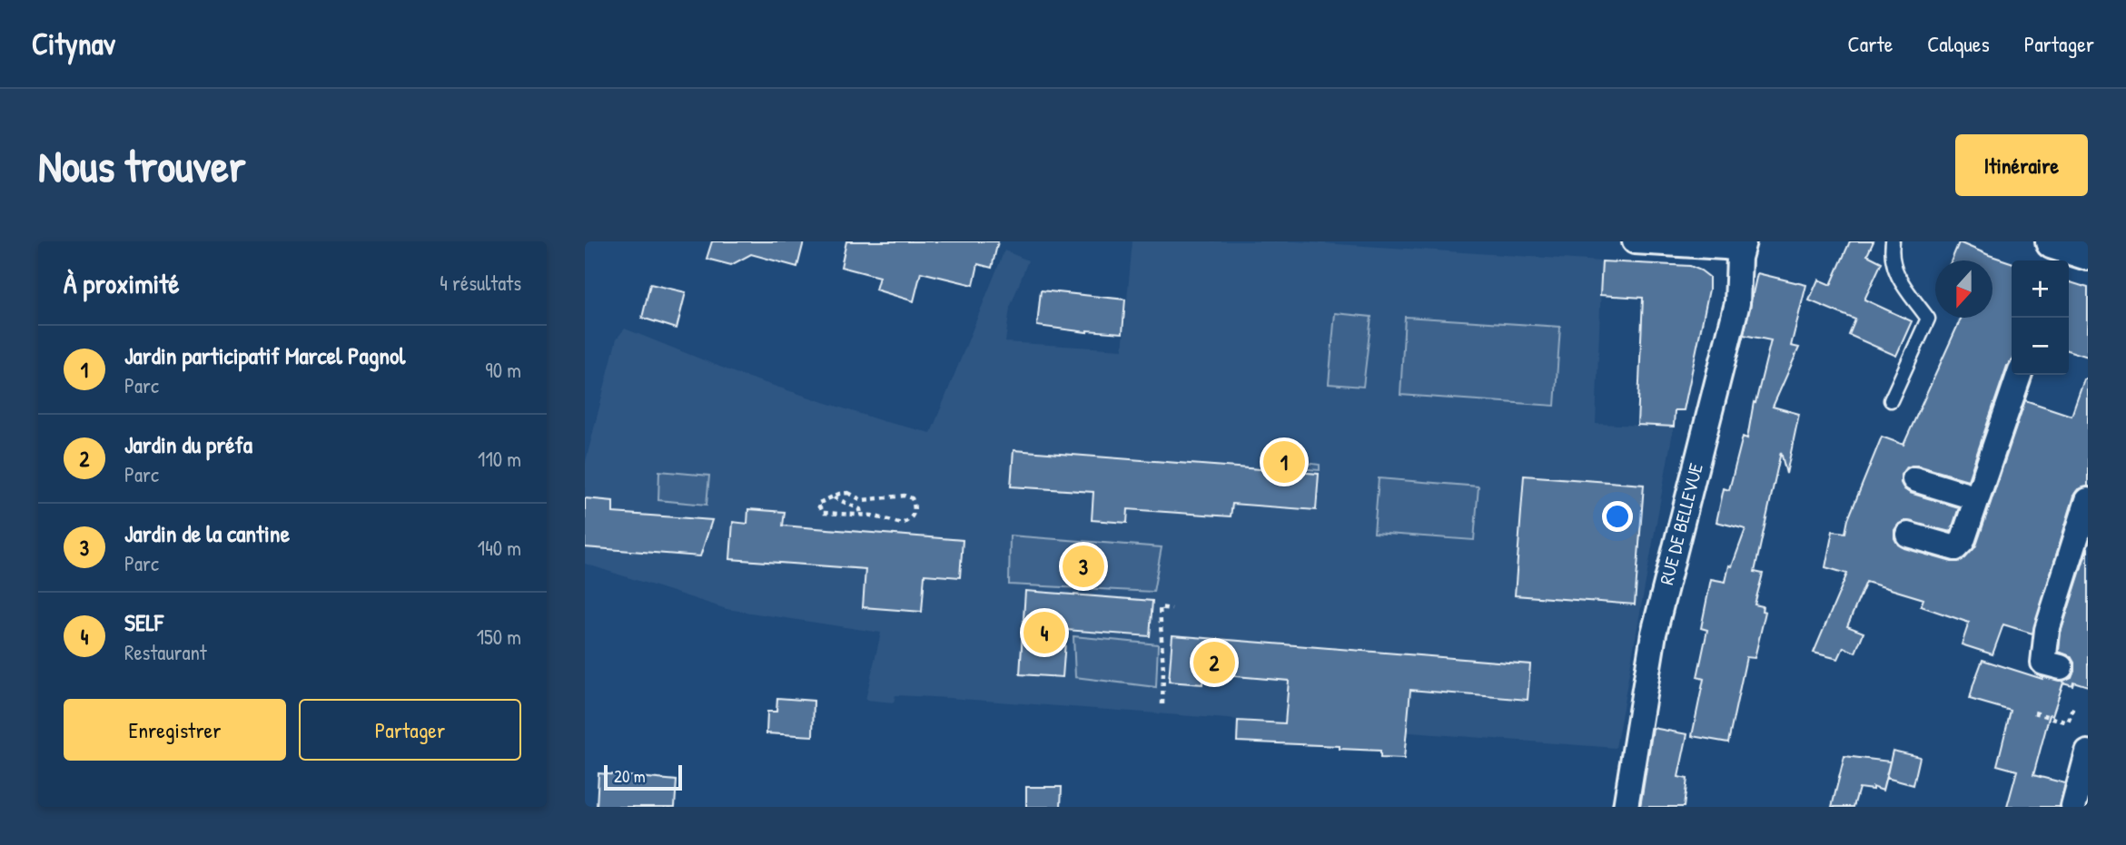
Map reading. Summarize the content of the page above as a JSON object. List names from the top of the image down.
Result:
{
  "streets": {
    "street": ["RUE DE BELLEVUE"]
  },
  "scale_bar": "20 m",
  "north": "bottom",
  "page": {
    "header": "Citynav",
    "nav": ["Carte", "Calques", "Partager"],
    "buttons": [
      "Itinéraire",
      ["Enregistrer", "Partager"]
    ],
    "title": "Nous trouver",
    "heading": ["À proximité", "4 résultats"],
    "map_buttons": ["+", "−"],
    "list": [
      {
        "mark": "1",
        "name": "Jardin participatif Marcel Pagnol",
        "note": "Parc",
        "value": "90 m"
      },
      {
        "mark": "2",
        "name": "Jardin du préfa",
        "note": "Parc",
        "value": "110 m"
      },
      {
        "mark": "3",
        "name": "Jardin de la cantine",
        "note": "Parc",
        "value": "140 m"
      },
      {
        "mark": "4",
        "name": "SELF",
        "note": "Restaurant",
        "value": "150 m"
      }
    ],
    "pins": [
      "1",
      "3",
      "4",
      "2"
    ],
    "scale": "20 m"
  }
}
